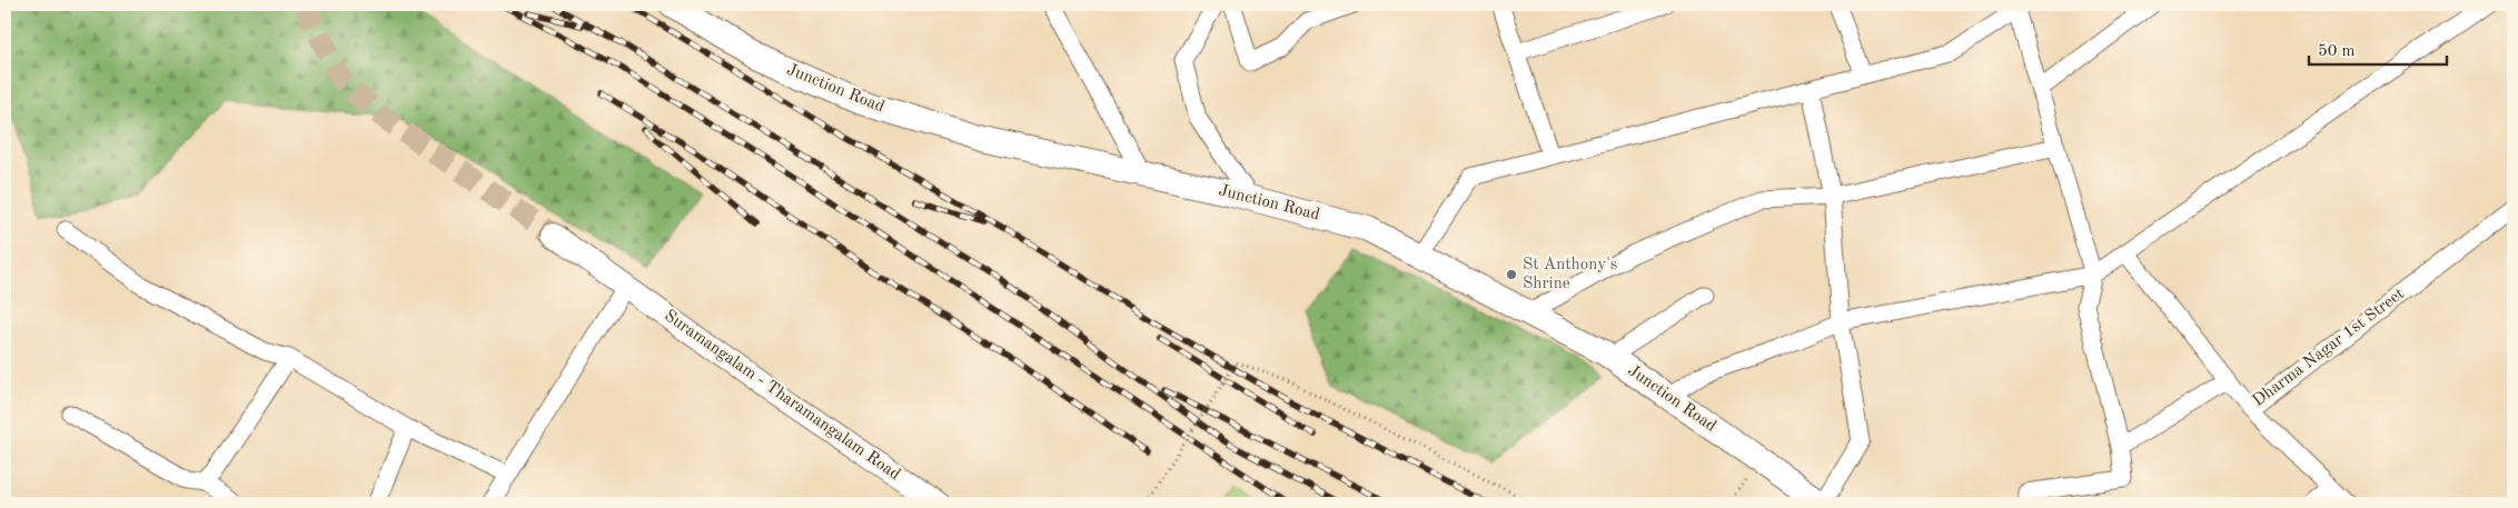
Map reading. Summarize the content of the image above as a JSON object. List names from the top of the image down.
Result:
{
  "streets": {
    "main road": ["Junction Road", "Suramangalam - Tharamangalam Road"],
    "street": ["Dharma Nagar 1st Street"]
  },
  "places": ["St Anthony's Shrine"],
  "scale_bar": "50 m"
}
